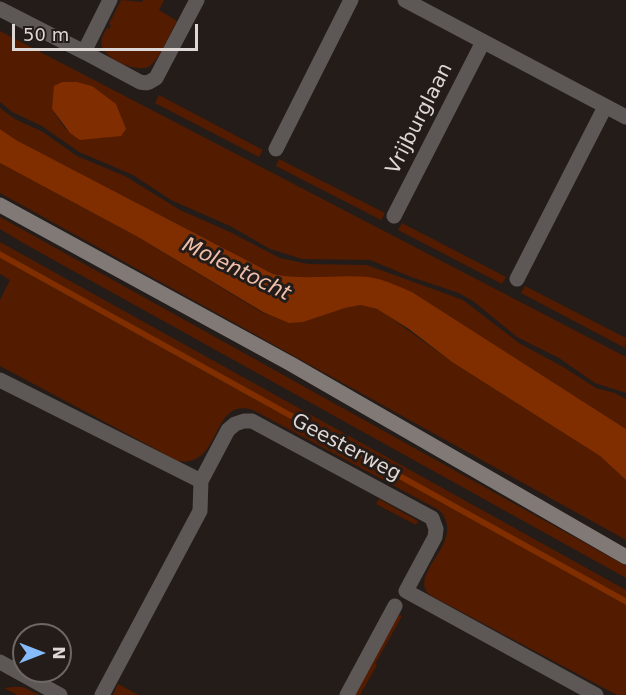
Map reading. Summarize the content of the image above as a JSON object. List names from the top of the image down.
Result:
{
  "streets": {
    "street": ["Vrijburglaan", "Geesterweg"]
  },
  "water": ["Molentocht"],
  "scale_bar": "50 m",
  "north": "right"
}
